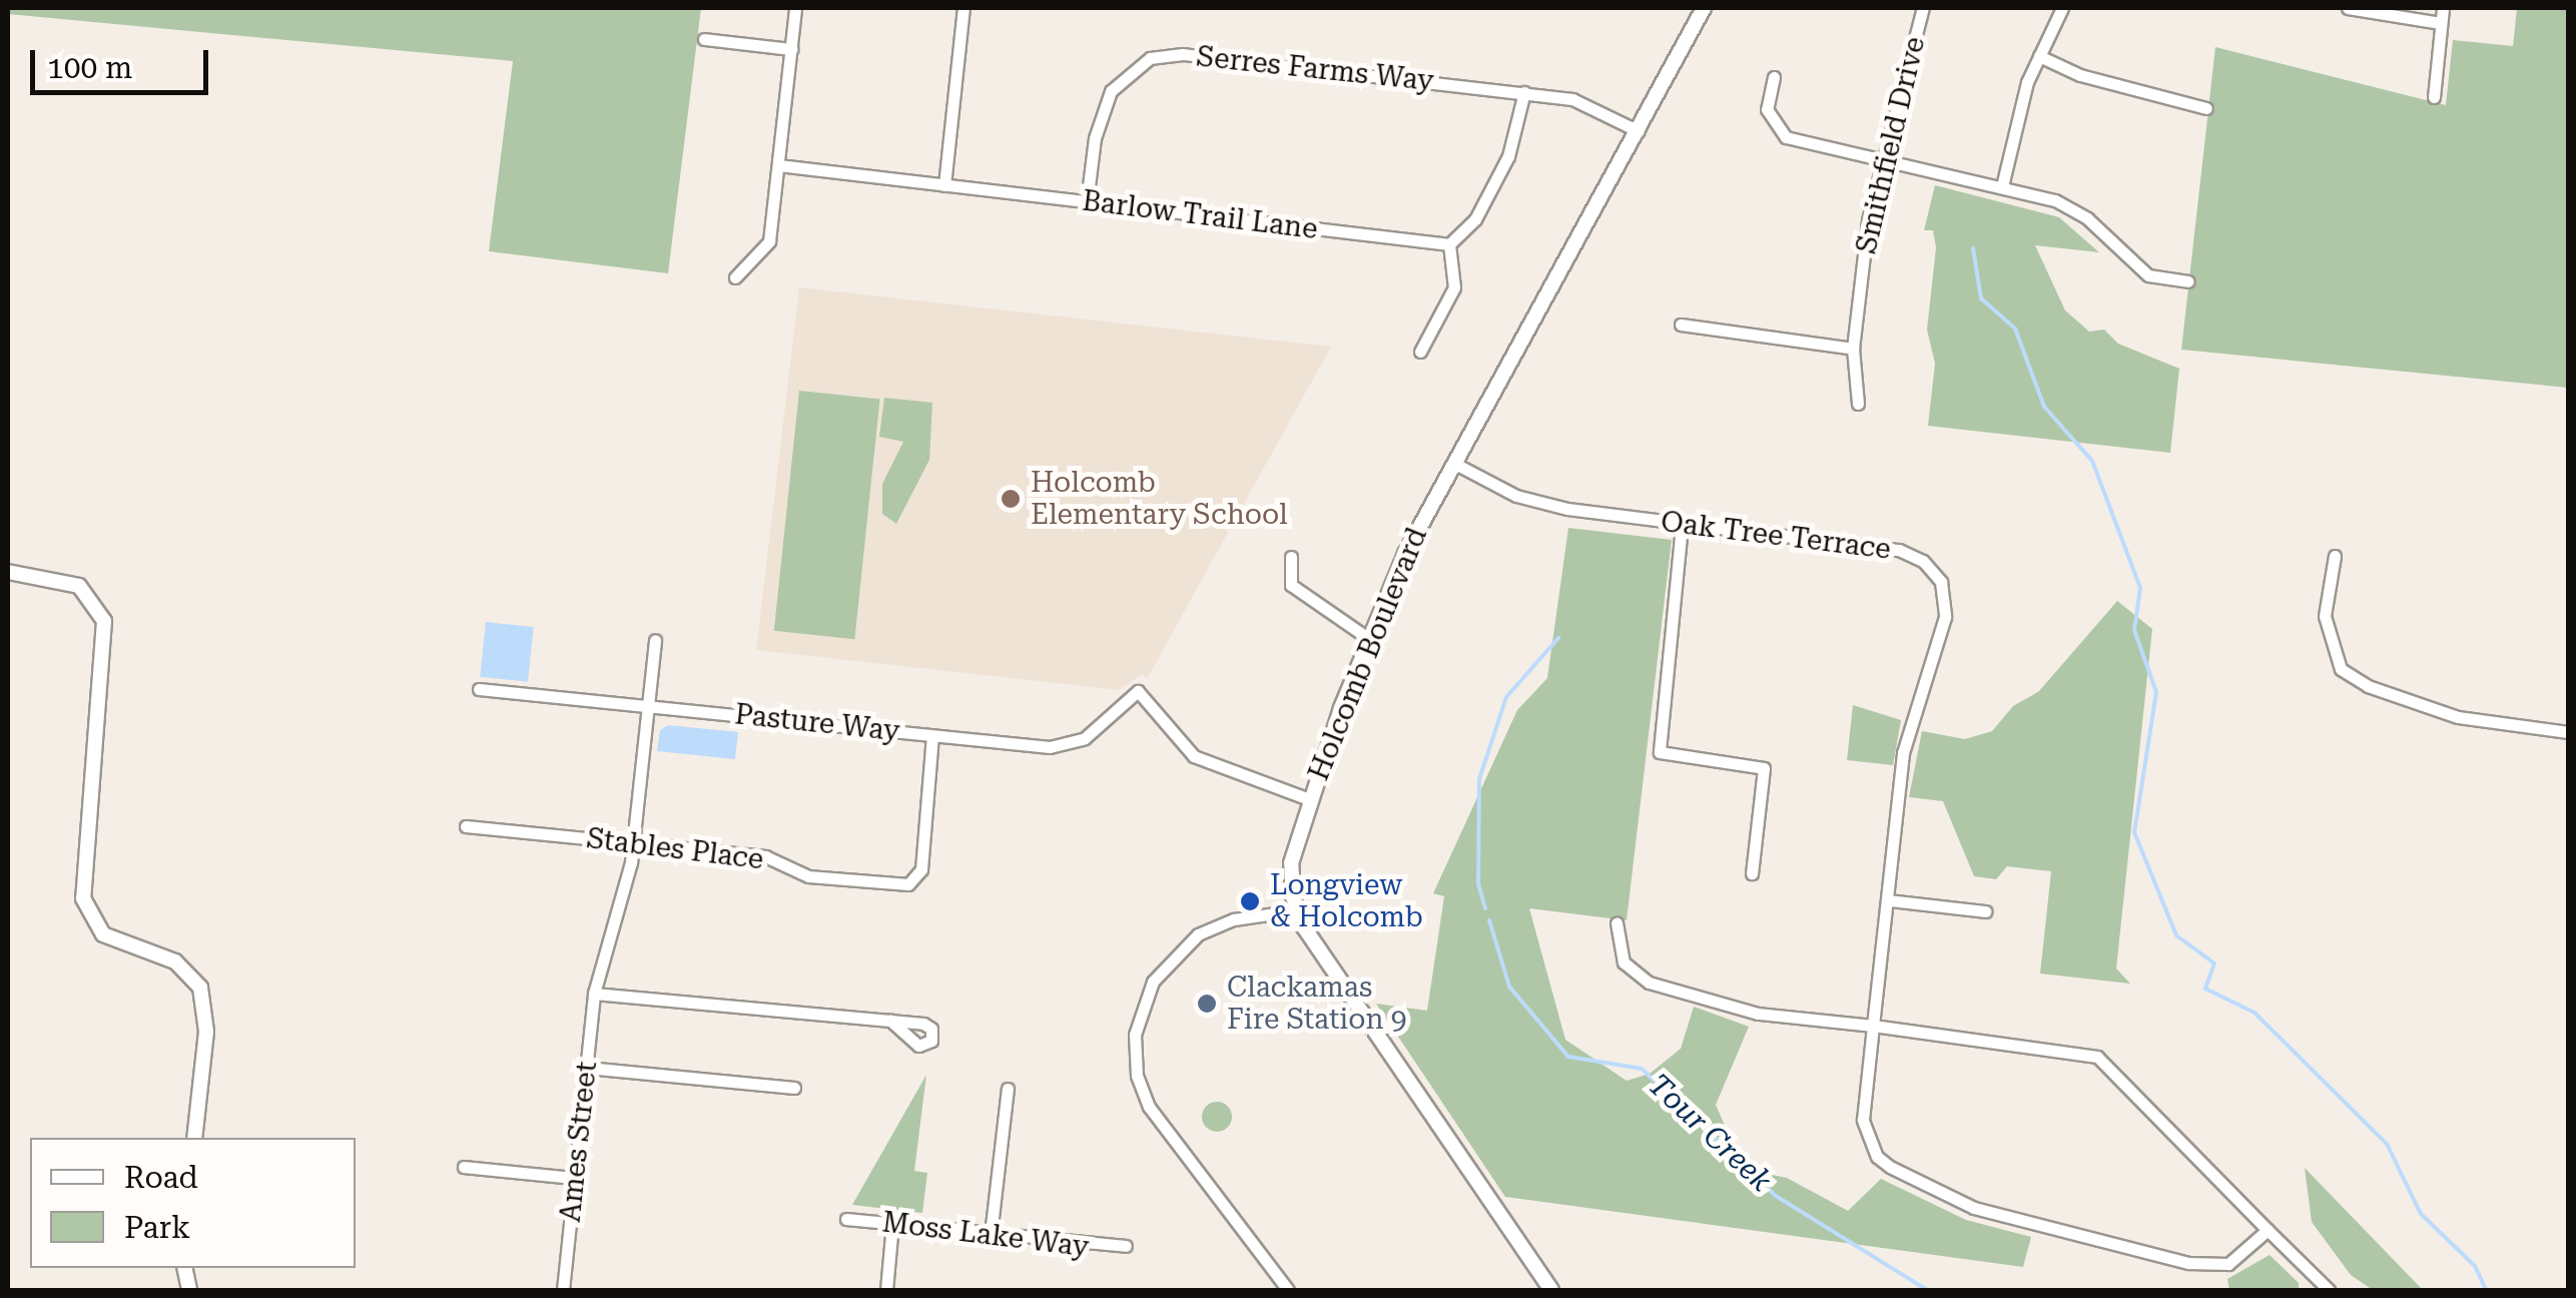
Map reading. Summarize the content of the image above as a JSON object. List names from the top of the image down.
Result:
{
  "streets": {
    "street": [
      "Serres Farms Way",
      "Smithfield Drive",
      "Barlow Trail Lane",
      "Oak Tree Terrace",
      "Holcomb Boulevard",
      "Pasture Way",
      "Stables Place",
      "Ames Street",
      "Moss Lake Way"
    ]
  },
  "crossings": [
    ["Serres Farms Way", "Barlow Trail Lane"],
    ["Serres Farms Way", "Holcomb Boulevard"],
    ["Oak Tree Terrace", "Holcomb Boulevard"],
    ["Holcomb Boulevard", "Pasture Way"],
    ["Pasture Way", "Stables Place"],
    ["Pasture Way", "Ames Street"],
    ["Stables Place", "Ames Street"]
  ],
  "water": ["Tour Creek"],
  "places": ["Holcomb Elementary School", "Longview & Holcomb", "Clackamas Fire Station 9"],
  "legend": ["Road", "Park"],
  "scale_bar": "100 m"
}
